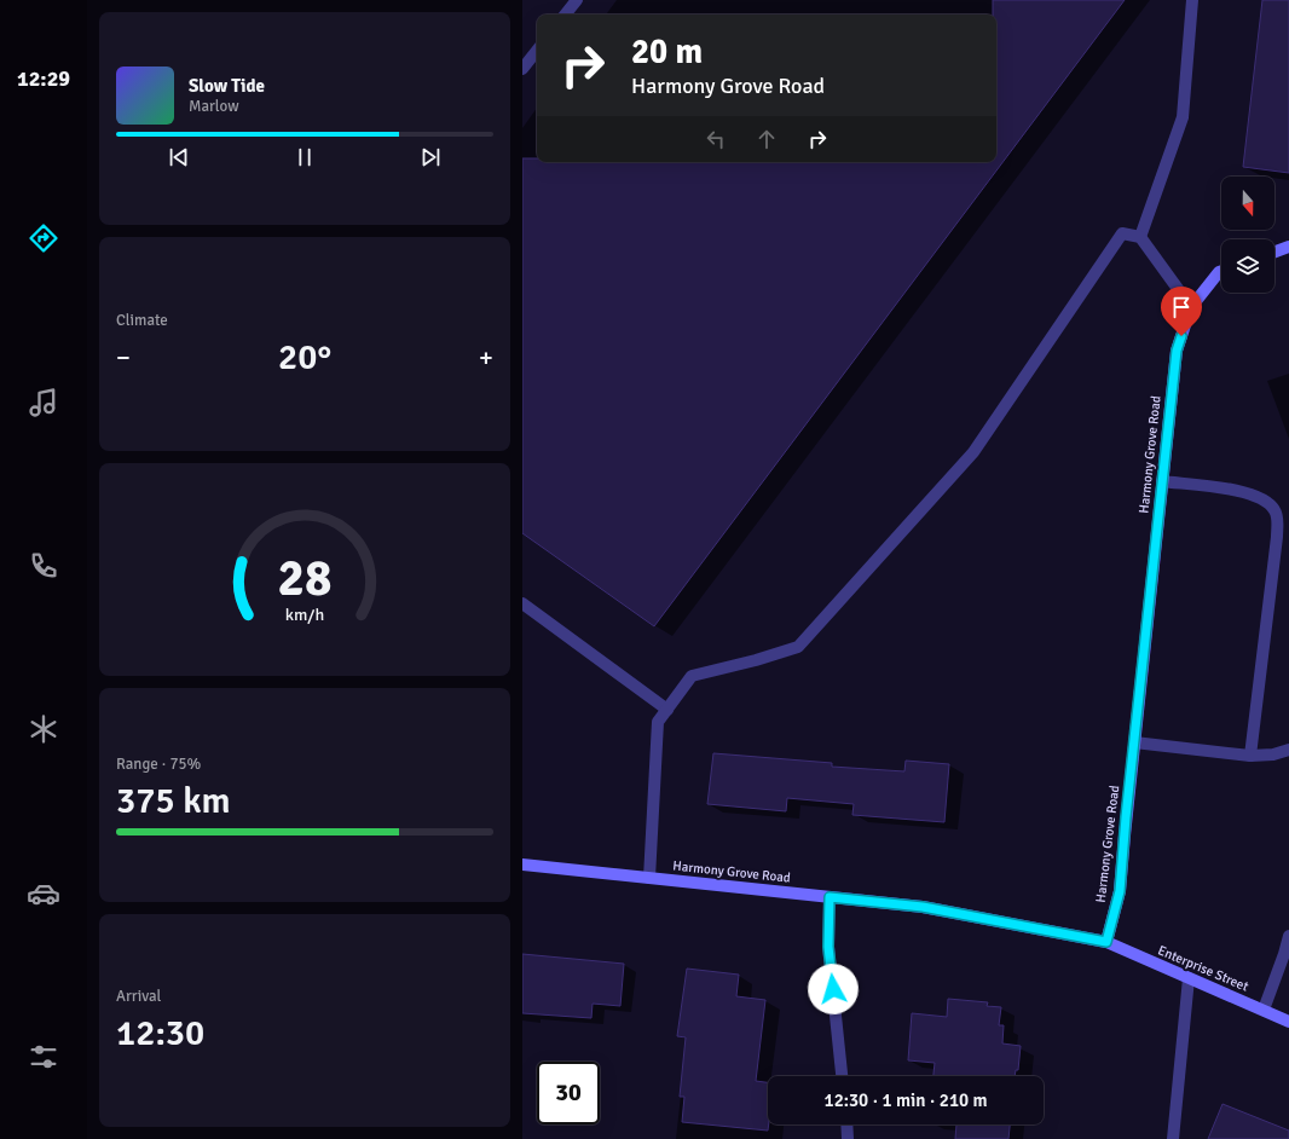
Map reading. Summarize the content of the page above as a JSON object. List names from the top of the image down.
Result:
{
  "streets": {
    "street": ["Harmony Grove Road", "Enterprise Street"]
  },
  "crossings": [
    ["Harmony Grove Road", "Enterprise Street"]
  ],
  "north": "bottom",
  "page": {
    "tabs": "12:29",
    "turn": ["20 m", "Harmony Grove Road"],
    "song": ["Slow Tide", "Marlow"],
    "tile": [
      "Climate",
      ["Range · 75%", "375 km"],
      ["Arrival", "12:30"]
    ],
    "heat": ["−", "20°", "+"],
    "limit": "30",
    "trip": "12:30 · 1 min · 210 m",
    "gauge": ["28", "km/h"]
  }
}
